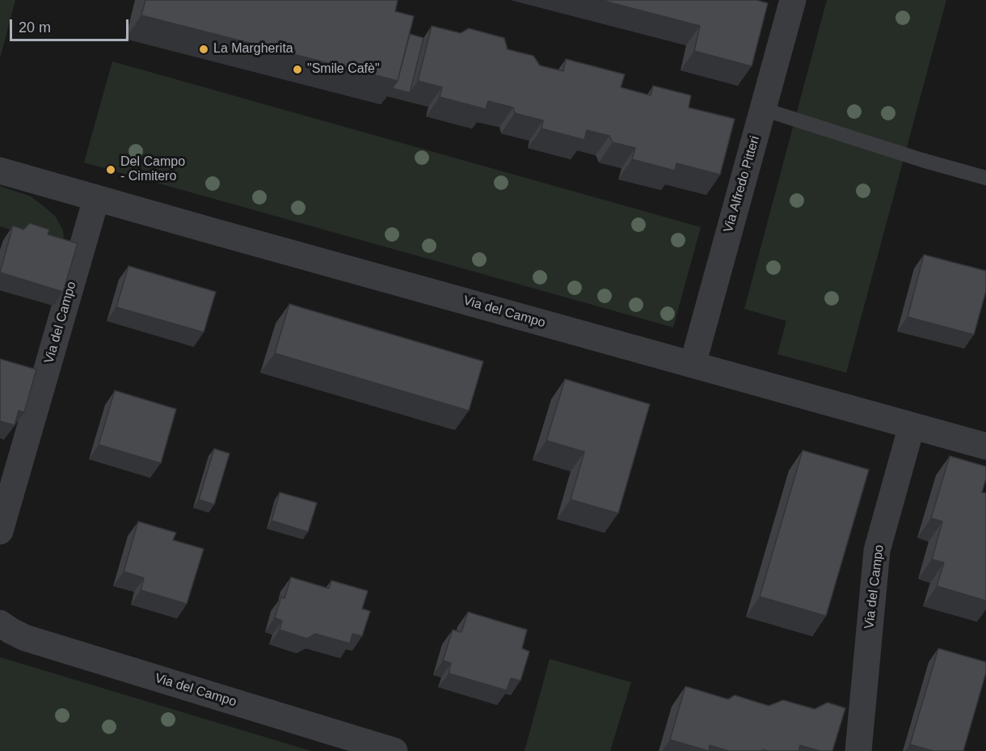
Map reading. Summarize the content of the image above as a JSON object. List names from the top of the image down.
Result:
{
  "streets": {
    "street": ["Via Alfredo Pitteri", "Via del Campo"]
  },
  "crossings": [
    ["Via Alfredo Pitteri", "Via del Campo"]
  ],
  "places": ["La Margherita", "\"Smile Cafè\"", "Del Campo - Cimitero"],
  "scale_bar": "20 m"
}
